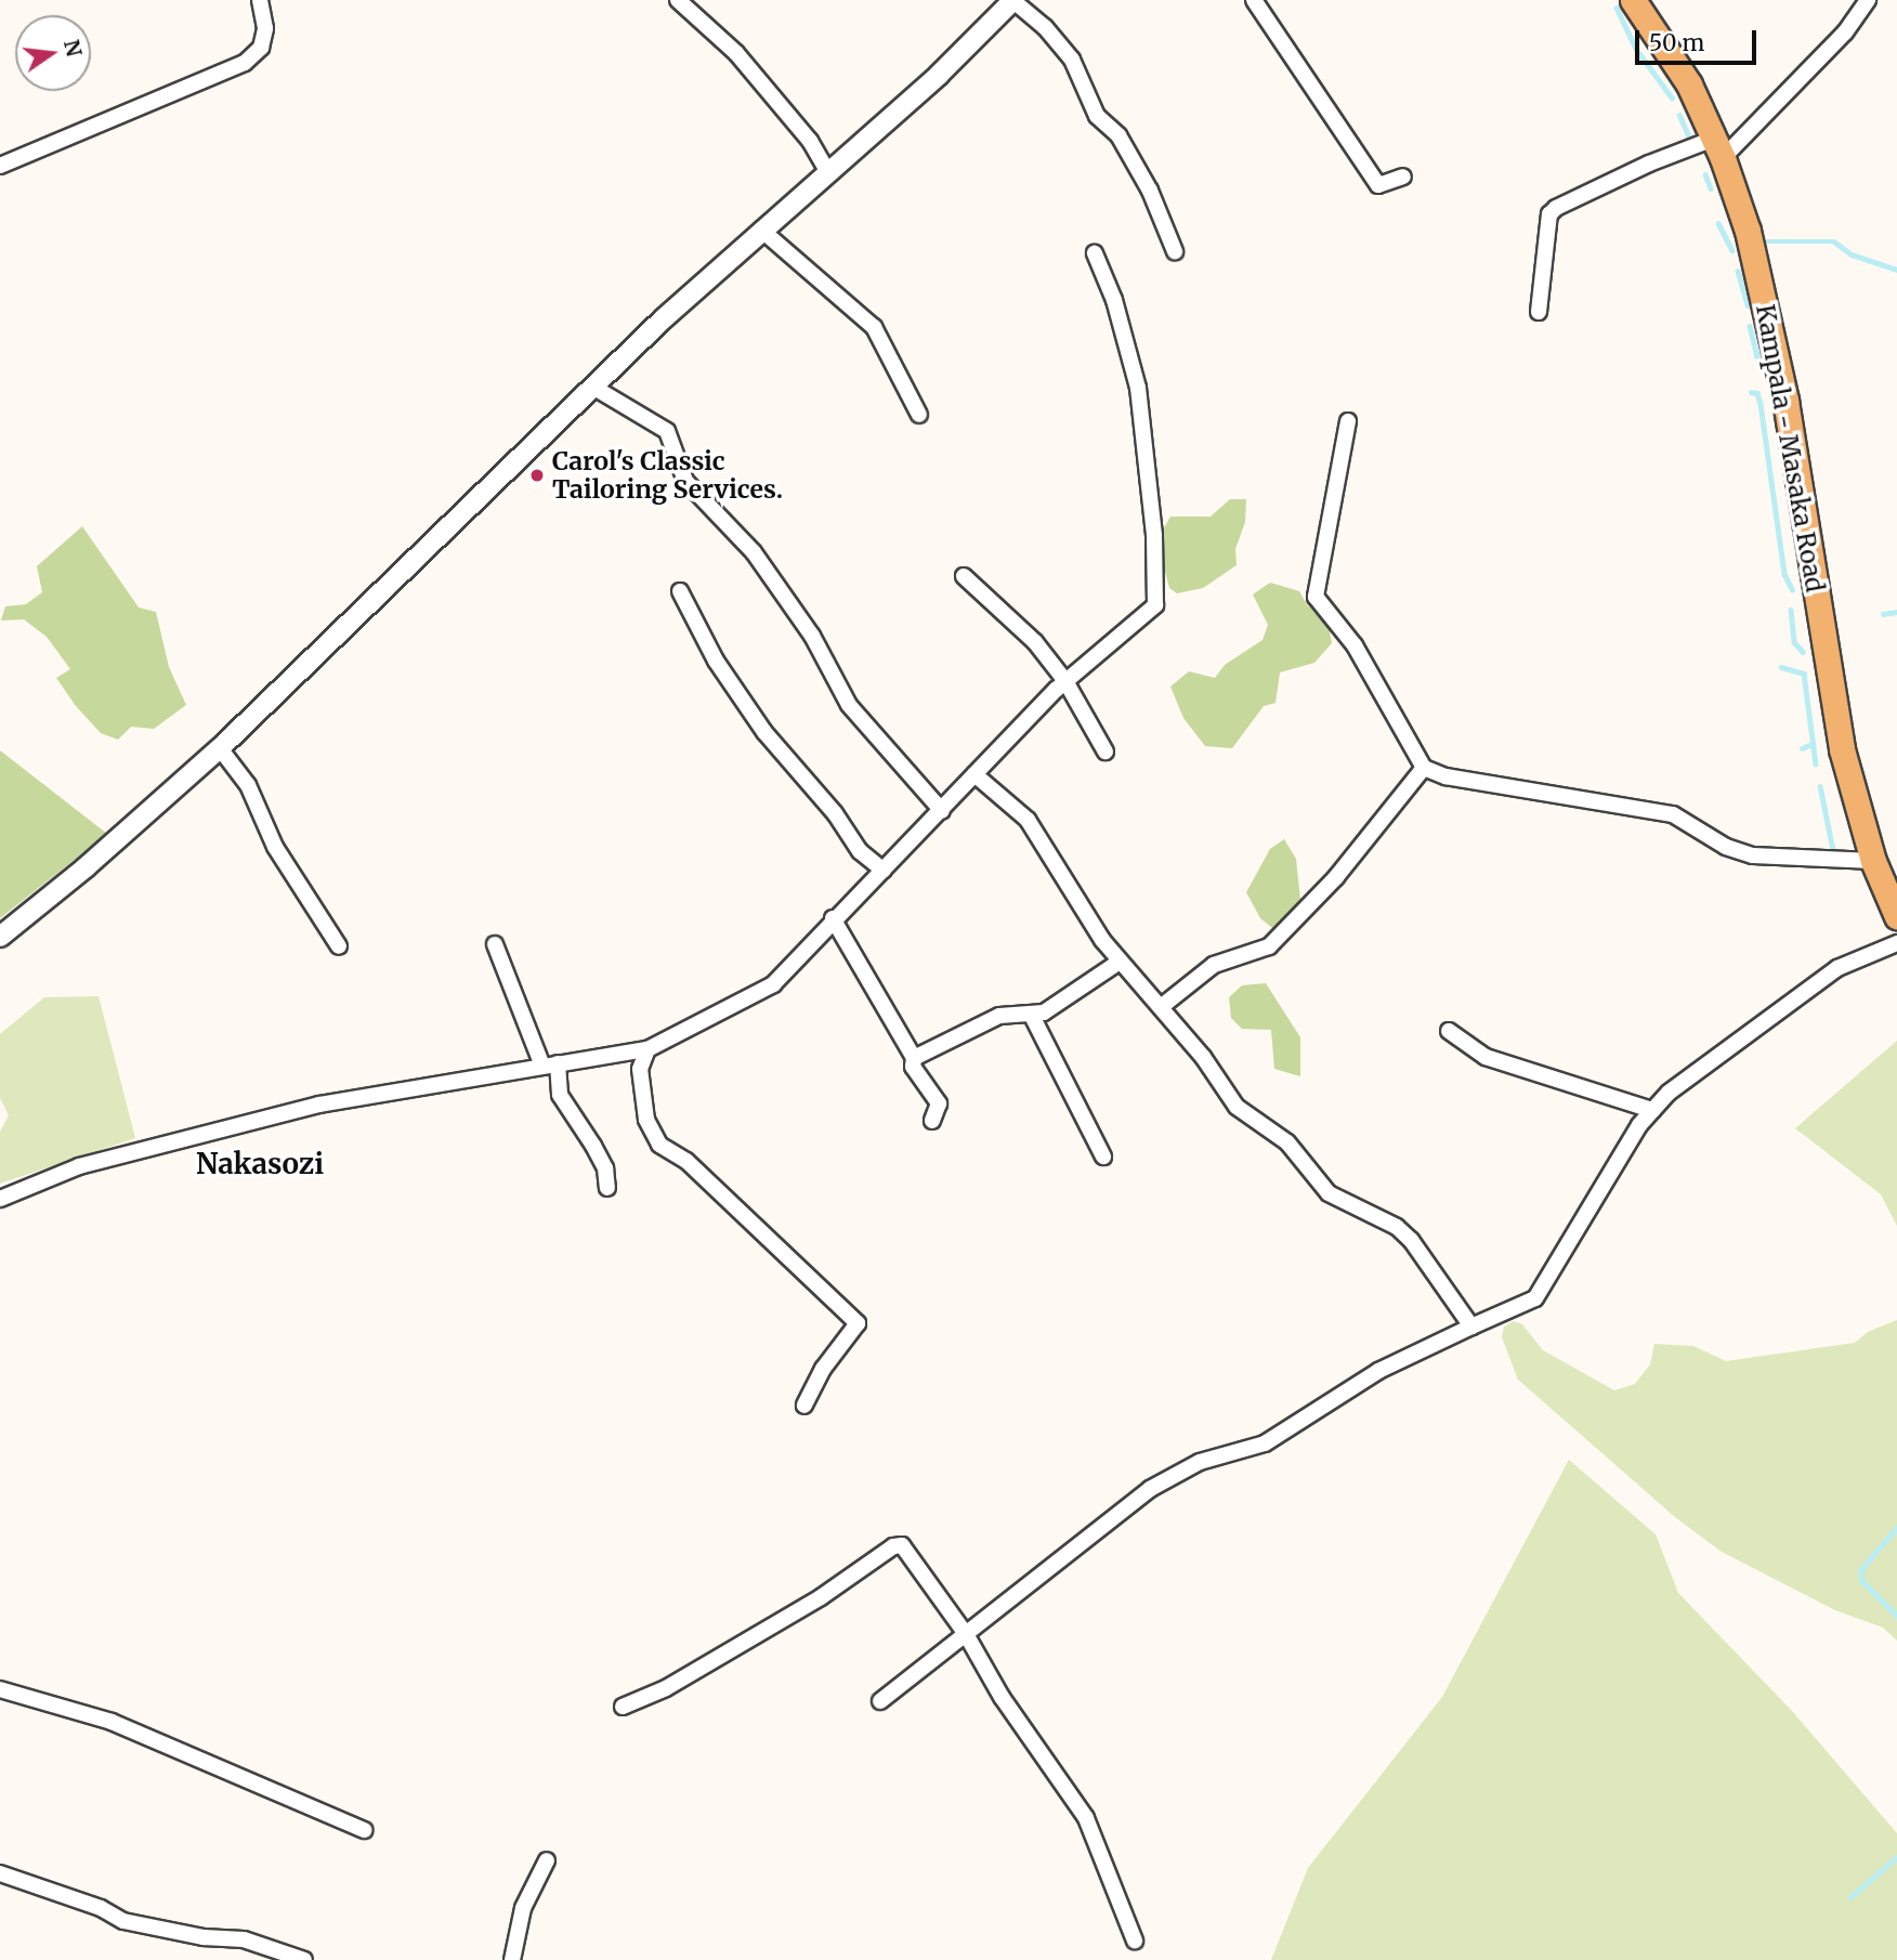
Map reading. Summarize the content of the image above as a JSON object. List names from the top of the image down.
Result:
{
  "streets": {
    "main road": ["Kampala - Masaka Road"]
  },
  "districts": ["Nakasozi"],
  "places": ["Carol's Classic Tailoring Services."],
  "scale_bar": "50 m",
  "north": "right"
}
